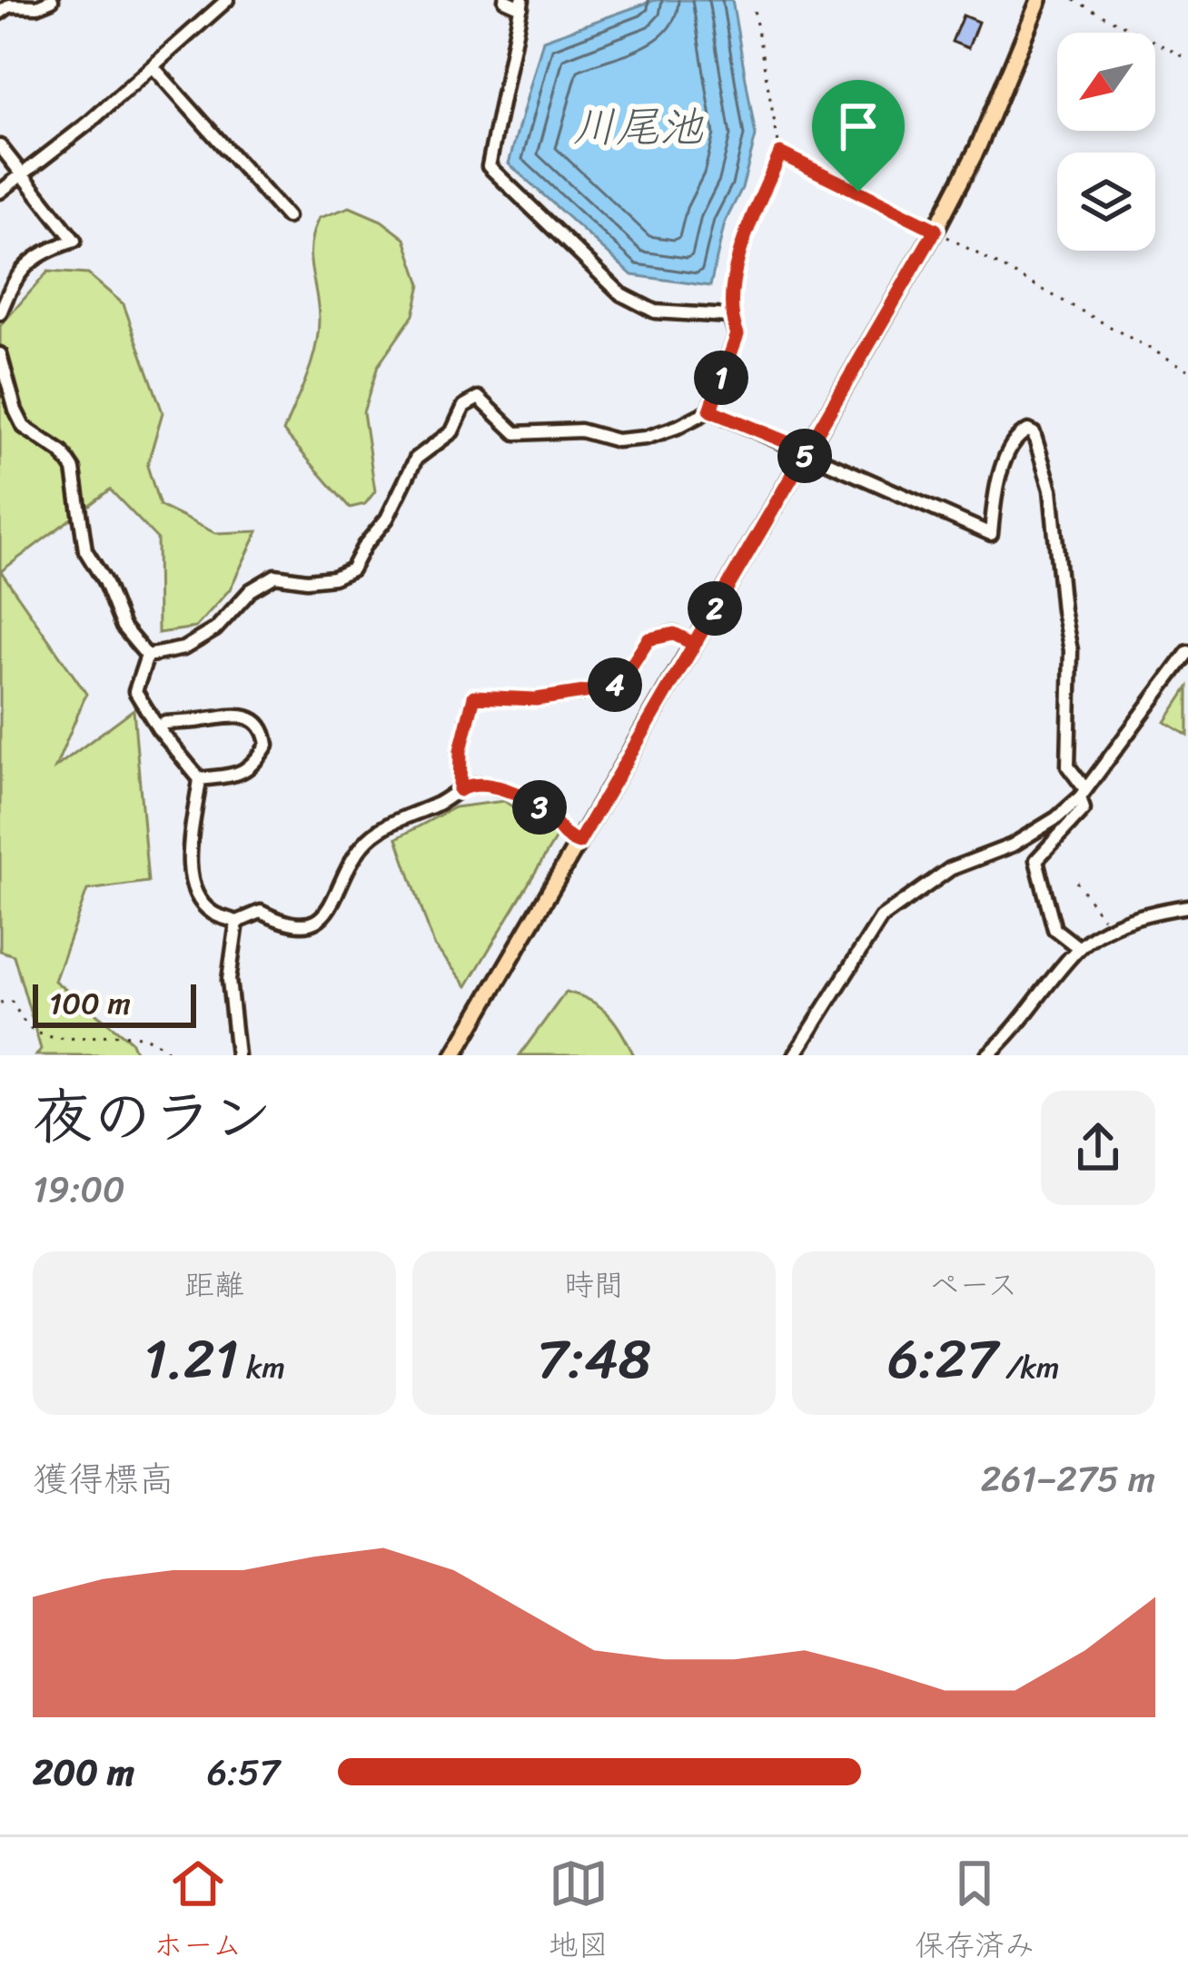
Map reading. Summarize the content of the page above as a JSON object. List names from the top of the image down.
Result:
{
  "water": ["川尾池"],
  "scale_bar": "100 m",
  "north": "bottom left",
  "page": {
    "pins": [
      "1",
      "5",
      "2",
      "4",
      "3"
    ],
    "scale": "100 m",
    "heading": ["夜のラン", "19:00"],
    "stats": [
      ["距離", "1.21 km"],
      ["時間", "7:48"],
      ["ペース", "6:27 /km"]
    ],
    "chart": ["獲得標高", "261–275 m"],
    "list": [
      {
        "name": "200 m",
        "note": "6:57"
      }
    ],
    "tabs": ["ホーム", "地図", "保存済み"]
  }
}
